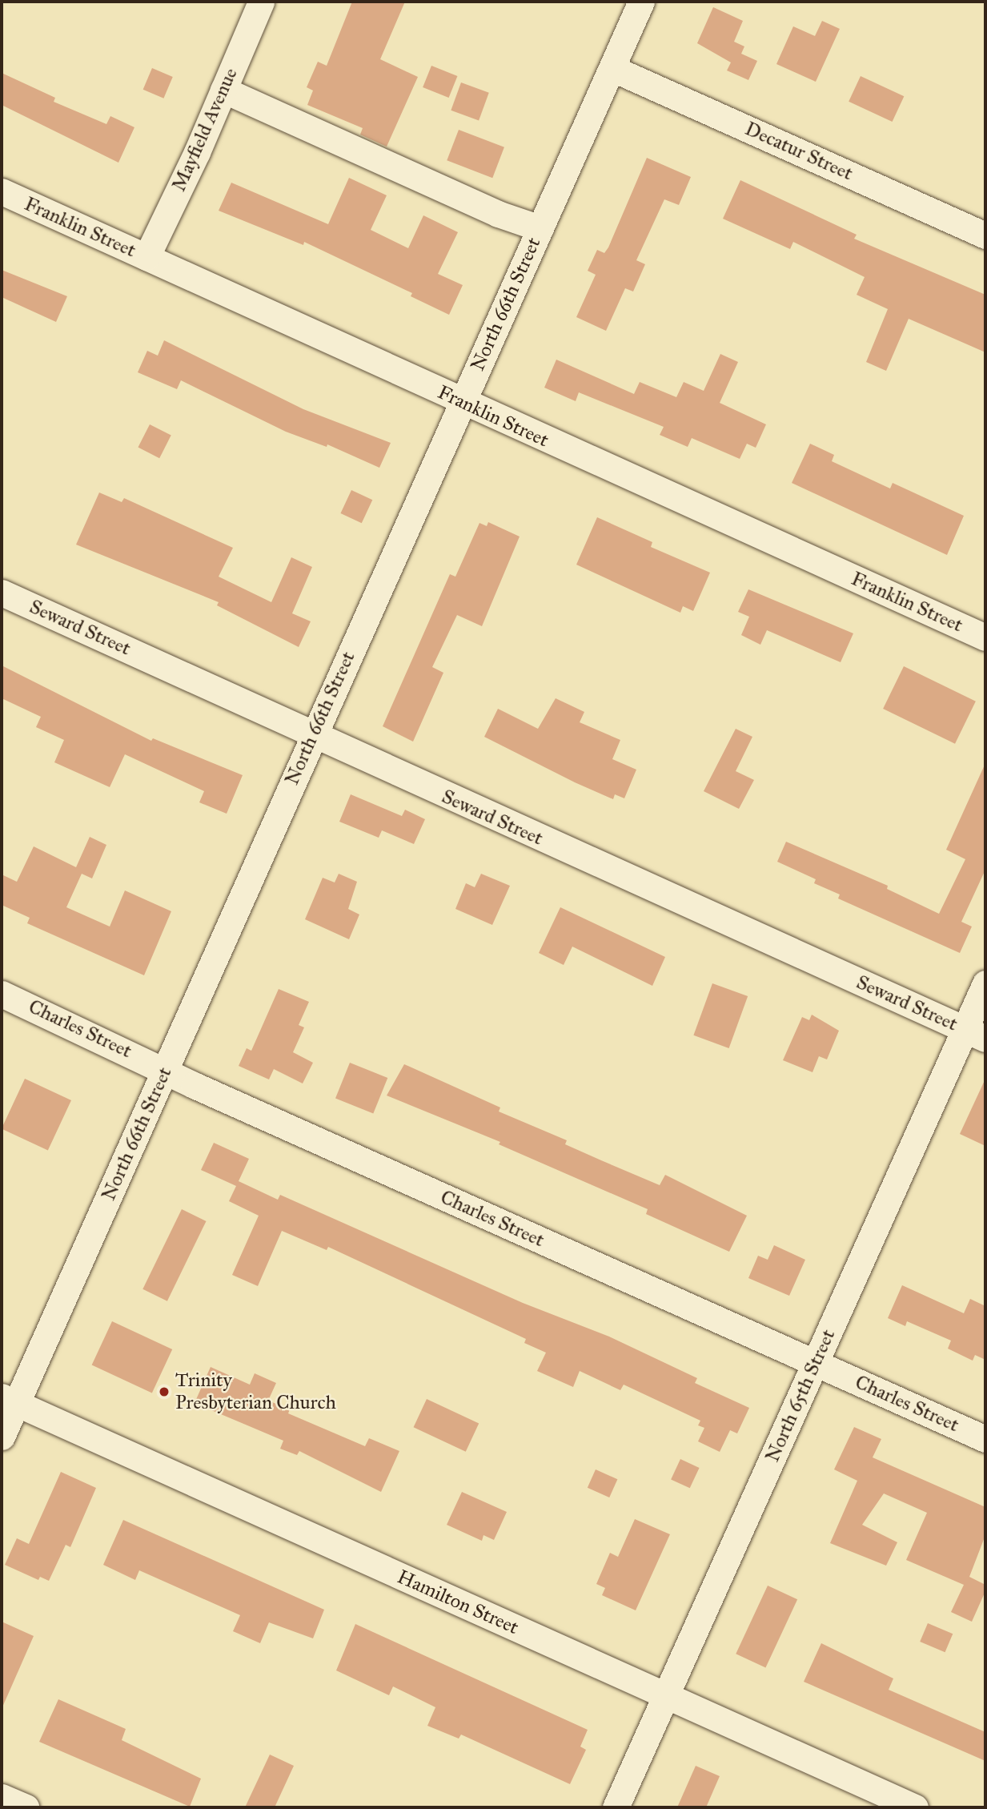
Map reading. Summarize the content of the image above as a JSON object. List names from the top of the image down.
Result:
{
  "streets": {
    "street": [
      "Mayfield Avenue",
      "Decatur Street",
      "Franklin Street",
      "North 66th Street",
      "Seward Street",
      "Charles Street",
      "North 65th Street",
      "Hamilton Street"
    ]
  },
  "crossings": [
    ["Mayfield Avenue", "Franklin Street"],
    ["Decatur Street", "North 66th Street"],
    ["Franklin Street", "North 66th Street"],
    ["North 66th Street", "Seward Street"],
    ["North 66th Street", "Charles Street"],
    ["North 66th Street", "Hamilton Street"],
    ["Seward Street", "North 65th Street"],
    ["Charles Street", "North 65th Street"],
    ["North 65th Street", "Hamilton Street"]
  ],
  "places": ["Trinity Presbyterian Church"]
}
